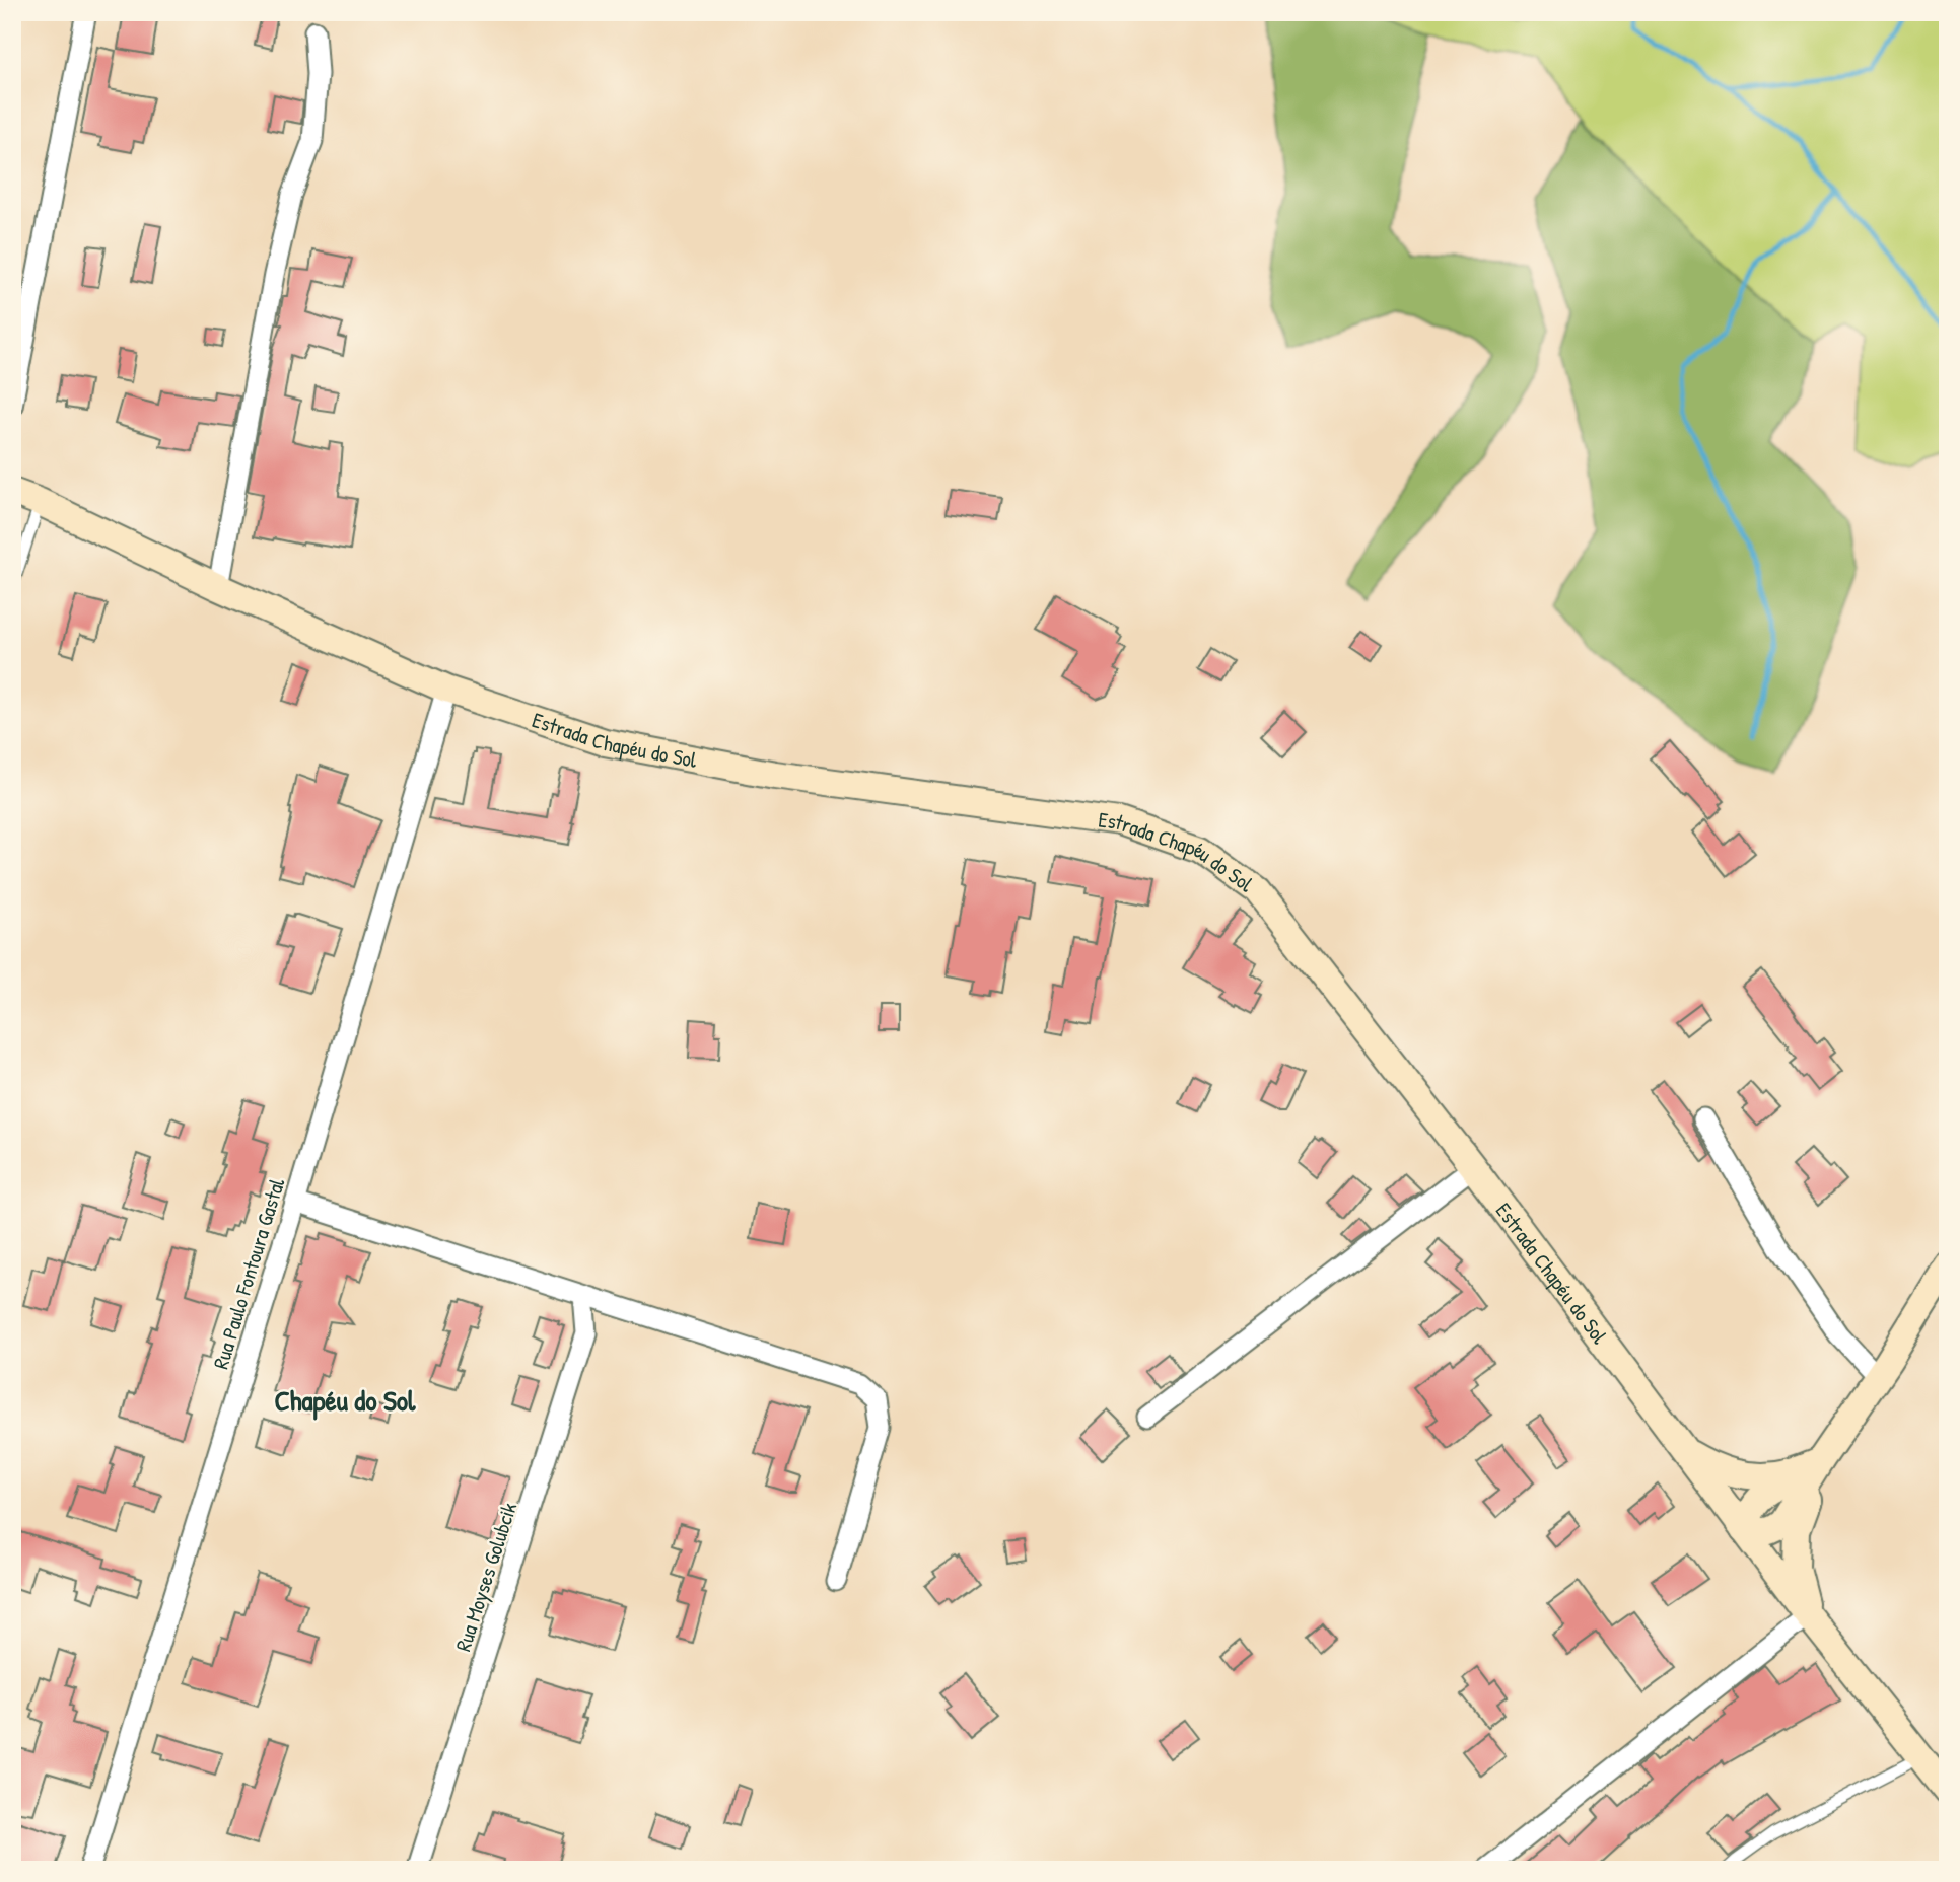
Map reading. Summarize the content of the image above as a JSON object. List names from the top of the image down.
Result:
{
  "streets": {
    "main road": ["Estrada Chapéu do Sol"],
    "street": ["Rua Paulo Fontoura Gastal", "Rua Moyses Golubcik"]
  },
  "crossings": [
    ["Estrada Chapéu do Sol", "Rua Paulo Fontoura Gastal"]
  ],
  "districts": ["Chapéu do Sol"]
}
